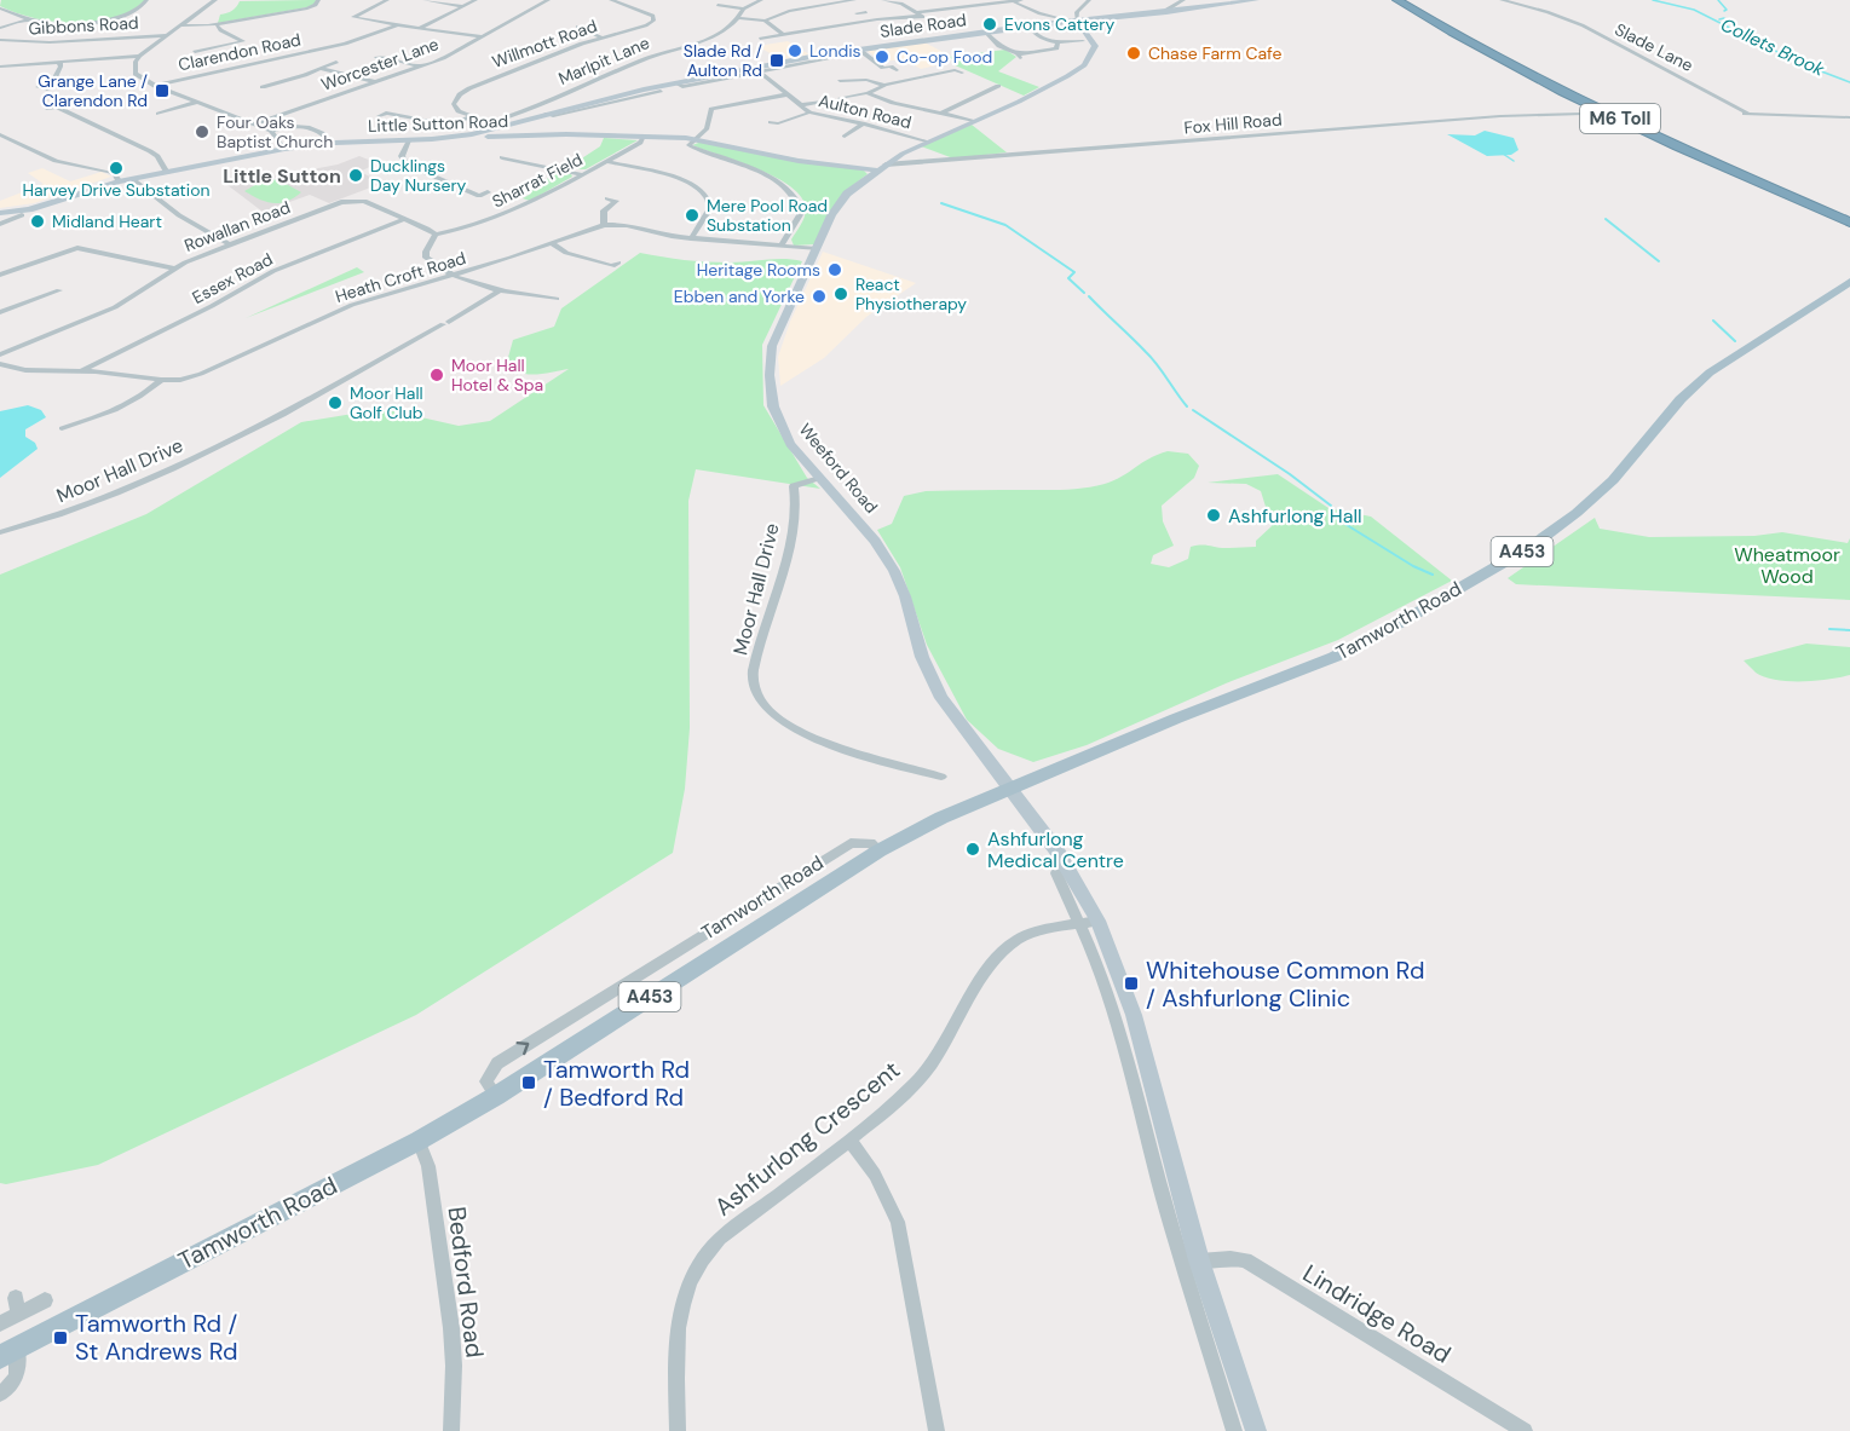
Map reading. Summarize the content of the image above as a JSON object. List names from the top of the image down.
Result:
{
  "streets": {
    "highway": ["M6 Toll"],
    "main road": ["A453", "Tamworth Road"],
    "street": [
      "Gibbons Road",
      "Slade Road",
      "Willmott Road",
      "Slade Lane",
      "Clarendon Road",
      "Marlpit Lane",
      "Worcester Lane",
      "Aulton Road",
      "Little Sutton Road",
      "Fox Hill Road",
      "Sharrat Field",
      "Rowallan Road",
      "Heath Croft Road",
      "Essex Road",
      "Weeford Road",
      "Moor Hall Drive",
      "Ashfurlong Crescent",
      "Bedford Road",
      "Lindridge Road"
    ]
  },
  "crossings": [
    ["Slade Road", "Marlpit Lane"],
    ["Slade Road", "Aulton Road"],
    ["Slade Road", "Little Sutton Road"],
    ["Slade Road", "Weeford Road"],
    ["Aulton Road", "Weeford Road"],
    ["Little Sutton Road", "Fox Hill Road"],
    ["Little Sutton Road", "Sharrat Field"],
    ["Little Sutton Road", "Weeford Road"],
    ["Fox Hill Road", "Weeford Road"],
    ["Sharrat Field", "Rowallan Road"],
    ["Rowallan Road", "Essex Road"],
    ["Heath Croft Road", "Essex Road"],
    ["Heath Croft Road", "Weeford Road"],
    ["Weeford Road", "Moor Hall Drive"],
    ["Weeford Road", "Tamworth Road"],
    ["Weeford Road", "Ashfurlong Crescent"],
    ["Weeford Road", "Lindridge Road"],
    ["Tamworth Road", "Bedford Road"]
  ],
  "districts": ["Little Sutton"],
  "water": ["Collets Brook"],
  "parks": ["Wheatmoor Wood"],
  "places": {
    "other": [
      "Evons Cattery",
      "Londis",
      "Chase Farm Cafe",
      "Co-op Food",
      "Four Oaks Baptist Church",
      "Harvey Drive Substation",
      "Ducklings Day Nursery",
      "Mere Pool Road Substation",
      "Midland Heart",
      "Heritage Rooms",
      "React Physiotherapy",
      "Ebben and Yorke",
      "Moor Hall Hotel & Spa",
      "Moor Hall Golf Club",
      "Ashfurlong Hall",
      "Ashfurlong Medical Centre"
    ],
    "transit": [
      "Slade Rd / Aulton Rd",
      "Grange Lane / Clarendon Rd",
      "Whitehouse Common Rd / Ashfurlong Clinic",
      "Tamworth Rd / Bedford Rd",
      "Tamworth Rd / St Andrews Rd"
    ]
  }
}
